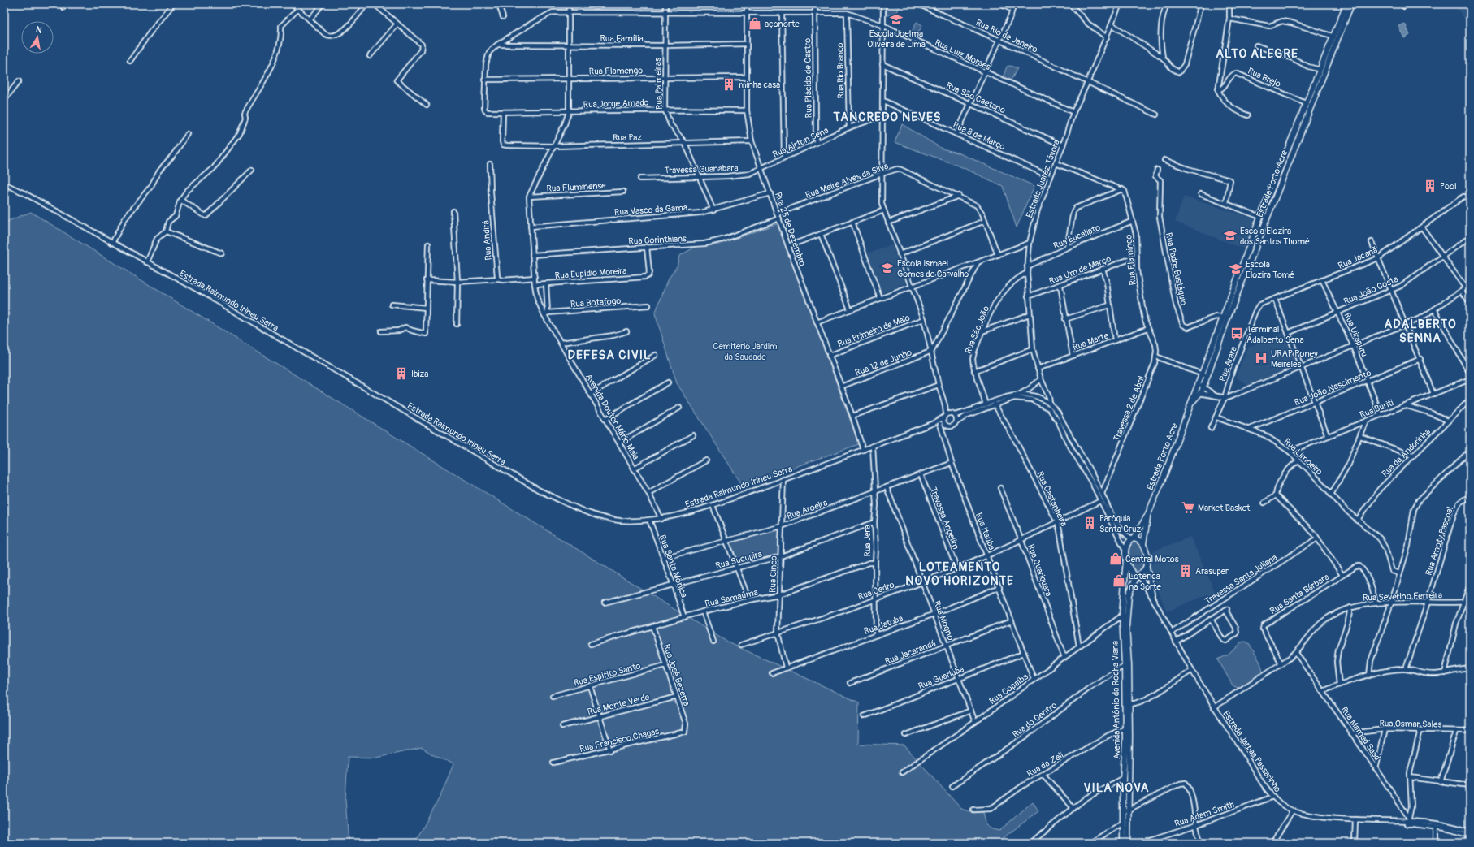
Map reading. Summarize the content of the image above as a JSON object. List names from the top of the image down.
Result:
{
  "streets": {
    "main road": ["Estrada Porto Acre", "Avenida Antônio da Rocha Viana"],
    "street": [
      "Rua Rio de Janeiro",
      "Rua Família",
      "Rua Luiz Moraes",
      "Rua Flamengo",
      "Rua Rio Branco",
      "Rua Brejo",
      "Rua Plácido de Castro",
      "Rua Palmeiras",
      "Rua São Caetano",
      "Rua Jorge Amado",
      "Rua 8 de Março",
      "Rua Paz",
      "Rua Airton Sena",
      "Travessa Guanabara",
      "Estrada Juarez Távora",
      "Rua Meire Alves da Silva",
      "Rua Fluminense",
      "Rua Vasco da Gama",
      "Rua 25 de Dezembro",
      "Rua Eucalipto",
      "Rua Corinthians",
      "Rua Andirá",
      "Rua Jacanã",
      "Rua Flamingo",
      "Rua Padre Eustáquio",
      "Rua Um de Março",
      "Rua Eupídio Moreira",
      "Rua João Costa",
      "Estrada Raimundo Irineu Serra",
      "Rua Botafogo",
      "Rua São João",
      "Rua Primeiro de Maio",
      "Rua Uirapuru",
      "Rua Marte",
      "Rua 12 de Junho",
      "Rua Arara",
      "Rua João Nascimento",
      "Travessa 2 de Abril",
      "Rua Buriti",
      "Avenida Doutor Mário Maia",
      "Rua da Andorinha",
      "Rua Limoeiro",
      "Rua Castanheira",
      "Rua Aroeira",
      "Travessa Angelim",
      "Rua Itaúba",
      "Rua Jera",
      "Rua Amoty Pascoal",
      "Rua Sucupira",
      "Rua Santa Mônica",
      "Rua Quariquara",
      "Rua Cinco",
      "Travessa Santa Juliana",
      "Rua Cedro",
      "Rua Santa Bárbara",
      "Rua Severino Ferreira",
      "Rua Samaúma",
      "Rua Mogno",
      "Rua Jatobá",
      "Rua Jacarandá",
      "Rua Espírito Santo",
      "Rua José Bezerra",
      "Rua Guariúba",
      "Rua Copaíba",
      "Rua Monte Verde",
      "Rua do Centro",
      "Rua Osmar Sales",
      "Rua Mamed Saad",
      "Rua Francisco Chagas",
      "Estrada Jarbas Passarinho",
      "Rua da Zeli",
      "Rua Adam Smith"
    ]
  },
  "crossings": [
    ["Rua Rio de Janeiro", "Estrada Juarez Távora"],
    ["Rua Família", "Rua Luiz Moraes"],
    ["Rua Família", "Rua Palmeiras"],
    ["Rua Família", "Rua 25 de Dezembro"],
    ["Rua Família", "Avenida Doutor Mário Maia"],
    ["Rua Luiz Moraes", "Rua Flamengo"],
    ["Rua Luiz Moraes", "Rua Rio Branco"],
    ["Rua Luiz Moraes", "Rua Plácido de Castro"],
    ["Rua Luiz Moraes", "Rua Palmeiras"],
    ["Rua Luiz Moraes", "Rua Jorge Amado"],
    ["Rua Luiz Moraes", "Estrada Juarez Távora"],
    ["Rua Luiz Moraes", "Rua 25 de Dezembro"],
    ["Rua Luiz Moraes", "Avenida Doutor Mário Maia"],
    ["Rua Flamengo", "Rua Palmeiras"],
    ["Rua Flamengo", "Rua 25 de Dezembro"],
    ["Rua Flamengo", "Avenida Doutor Mário Maia"],
    ["Rua Rio Branco", "Rua Airton Sena"],
    ["Rua Brejo", "Estrada Porto Acre"],
    ["Rua Plácido de Castro", "Rua Airton Sena"],
    ["Rua Palmeiras", "Rua Jorge Amado"],
    ["Rua Palmeiras", "Rua Paz"],
    ["Rua Palmeiras", "Travessa Guanabara"],
    ["Rua Palmeiras", "Rua Vasco da Gama"],
    ["Rua São Caetano", "Estrada Juarez Távora"],
    ["Rua Jorge Amado", "Rua Paz"],
    ["Rua Jorge Amado", "Rua 25 de Dezembro"],
    ["Rua Jorge Amado", "Avenida Doutor Mário Maia"],
    ["Rua 8 de Março", "Estrada Juarez Távora"],
    ["Rua Paz", "Rua 25 de Dezembro"],
    ["Rua Paz", "Avenida Doutor Mário Maia"],
    ["Rua Airton Sena", "Travessa Guanabara"],
    ["Rua Airton Sena", "Rua 25 de Dezembro"],
    ["Travessa Guanabara", "Rua 25 de Dezembro"],
    ["Estrada Juarez Távora", "Rua Eucalipto"],
    ["Estrada Juarez Távora", "Rua Um de Março"],
    ["Estrada Juarez Távora", "Rua São João"],
    ["Estrada Juarez Távora", "Rua Marte"],
    ["Rua Meire Alves da Silva", "Rua 25 de Dezembro"],
    ["Estrada Porto Acre", "Rua Padre Eustáquio"],
    ["Estrada Porto Acre", "Avenida Antônio da Rocha Viana"],
    ["Estrada Porto Acre", "Estrada Jarbas Passarinho"],
    ["Rua Fluminense", "Avenida Doutor Mário Maia"],
    ["Rua Vasco da Gama", "Rua 25 de Dezembro"],
    ["Rua Vasco da Gama", "Avenida Doutor Mário Maia"],
    ["Rua 25 de Dezembro", "Rua Corinthians"],
    ["Rua 25 de Dezembro", "Estrada Raimundo Irineu Serra"],
    ["Rua 25 de Dezembro", "Rua Primeiro de Maio"],
    ["Rua 25 de Dezembro", "Rua 12 de Junho"],
    ["Rua Eucalipto", "Rua Flamingo"],
    ["Rua Corinthians", "Rua Eupídio Moreira"],
    ["Rua Corinthians", "Avenida Doutor Mário Maia"],
    ["Rua Jacanã", "Rua Uirapuru"],
    ["Rua Jacanã", "Rua Arara"],
    ["Rua Flamingo", "Rua Um de Março"],
    ["Rua Flamingo", "Rua Marte"],
    ["Rua Flamingo", "Travessa 2 de Abril"],
    ["Rua Eupídio Moreira", "Avenida Doutor Mário Maia"],
    ["Rua João Costa", "Rua Uirapuru"],
    ["Estrada Raimundo Irineu Serra", "Avenida Doutor Mário Maia"],
    ["Estrada Raimundo Irineu Serra", "Rua Itaúba"],
    ["Estrada Raimundo Irineu Serra", "Rua Jera"],
    ["Estrada Raimundo Irineu Serra", "Rua Santa Mônica"],
    ["Estrada Raimundo Irineu Serra", "Rua Cinco"],
    ["Rua Botafogo", "Avenida Doutor Mário Maia"],
    ["Rua Uirapuru", "Rua João Nascimento"],
    ["Rua Uirapuru", "Rua Buriti"],
    ["Rua Marte", "Travessa 2 de Abril"],
    ["Rua Arara", "Rua Limoeiro"],
    ["Rua João Nascimento", "Rua Limoeiro"],
    ["Rua Buriti", "Rua Limoeiro"],
    ["Rua da Andorinha", "Rua Limoeiro"],
    ["Rua Castanheira", "Rua Cedro"],
    ["Rua Castanheira", "Rua Copaíba"],
    ["Rua Aroeira", "Travessa Angelim"],
    ["Rua Aroeira", "Rua Itaúba"],
    ["Rua Aroeira", "Rua Jera"],
    ["Rua Aroeira", "Rua Santa Mônica"],
    ["Rua Aroeira", "Rua Cinco"],
    ["Rua Aroeira", "Rua Mogno"],
    ["Travessa Angelim", "Rua Cedro"],
    ["Rua Itaúba", "Rua Cedro"],
    ["Rua Itaúba", "Rua Jatobá"],
    ["Rua Itaúba", "Rua Jacarandá"],
    ["Rua Itaúba", "Rua Guariúba"],
    ["Rua Itaúba", "Rua Copaíba"],
    ["Rua Jera", "Rua Sucupira"],
    ["Rua Jera", "Rua Cedro"],
    ["Rua Jera", "Rua Samaúma"],
    ["Rua Jera", "Rua Jatobá"],
    ["Rua Amoty Pascoal", "Rua Severino Ferreira"],
    ["Rua Sucupira", "Rua Santa Mônica"],
    ["Rua Sucupira", "Rua Cinco"],
    ["Rua Santa Mônica", "Rua Samaúma"],
    ["Rua Quariquara", "Rua Cedro"],
    ["Rua Quariquara", "Rua Copaíba"],
    ["Rua Cinco", "Rua Cedro"],
    ["Rua Cinco", "Rua Samaúma"],
    ["Rua Cinco", "Rua Jatobá"],
    ["Travessa Santa Juliana", "Estrada Jarbas Passarinho"],
    ["Rua Cedro", "Rua Mogno"],
    ["Rua Santa Bárbara", "Rua Severino Ferreira"],
    ["Rua Severino Ferreira", "Rua Mamed Saad"],
    ["Rua Severino Ferreira", "Estrada Jarbas Passarinho"],
    ["Rua Samaúma", "Rua José Bezerra"],
    ["Rua Mogno", "Rua Jatobá"],
    ["Rua Mogno", "Rua Jacarandá"],
    ["Rua Mogno", "Rua Guariúba"],
    ["Rua Mogno", "Rua Copaíba"],
    ["Rua Espírito Santo", "Rua José Bezerra"],
    ["Rua José Bezerra", "Rua Monte Verde"],
    ["Rua José Bezerra", "Rua Francisco Chagas"],
    ["Rua Copaíba", "Avenida Antônio da Rocha Viana"],
    ["Avenida Antônio da Rocha Viana", "Rua do Centro"],
    ["Avenida Antônio da Rocha Viana", "Estrada Jarbas Passarinho"],
    ["Avenida Antônio da Rocha Viana", "Rua da Zeli"],
    ["Rua Osmar Sales", "Rua Mamed Saad"],
    ["Rua Mamed Saad", "Estrada Jarbas Passarinho"],
    ["Estrada Jarbas Passarinho", "Rua Adam Smith"]
  ],
  "districts": [
    "ALTO ALEGRE",
    "TANCREDO NEVES",
    "ADALBERTO SENNA",
    "DEFESA CIVIL",
    "LOTEAMENTO NOVO HORIZONTE",
    "VILA NOVA"
  ],
  "parks": ["Cemiterio Jardim da Saudade"],
  "places": {
    "school or university": [
      "Escola Joelma Oliveira de Lima",
      "Escola Elozira dos Santos Thomé",
      "Escola Ismael Gomes de Carvalho",
      "Escola Elozira Tomé"
    ],
    "shop": ["açonorte", "Central Motos", "Lotérica na Sorte"],
    "building": [
      "minha casa",
      "Pool",
      "Ibiza",
      "Paróquia Santa Cruz",
      "Arasuper"
    ],
    "bus stop": ["Terminal Adalberto Sena"],
    "hospital": ["URAP Roney Meireles"],
    "supermarket": ["Market Basket"]
  },
  "north": "top"
}
